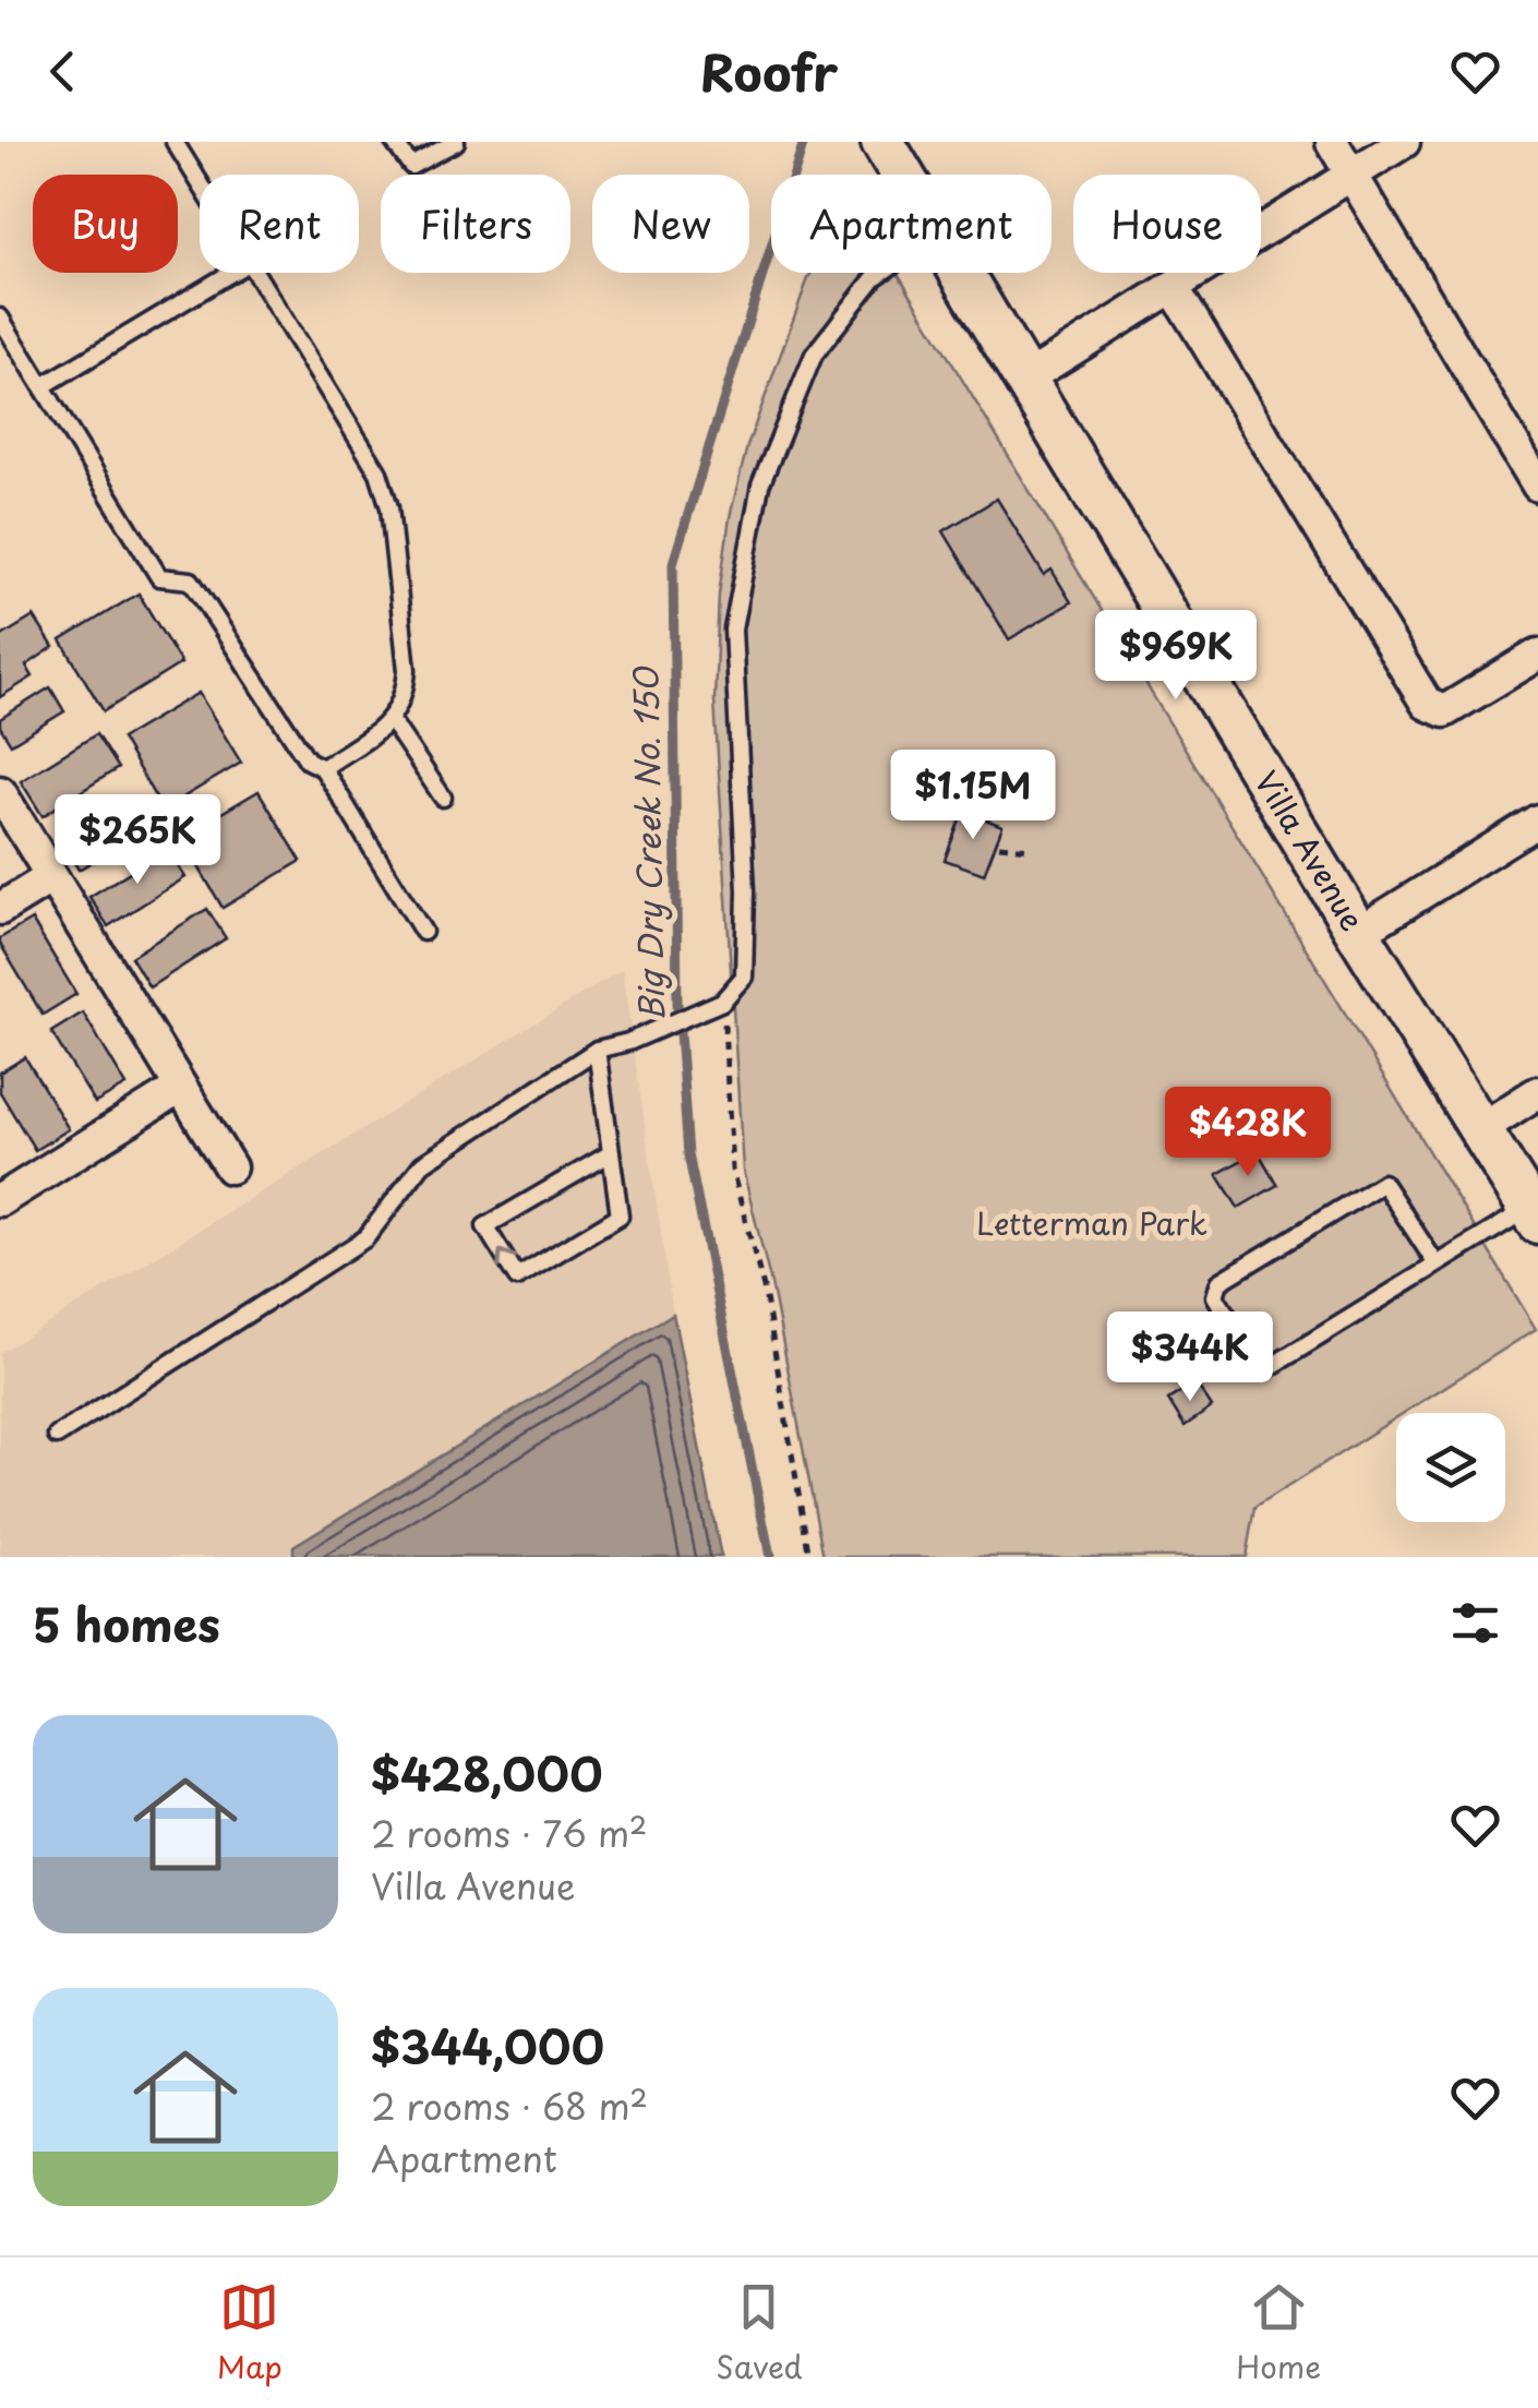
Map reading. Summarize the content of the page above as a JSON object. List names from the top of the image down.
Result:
{
  "streets": {
    "main road": ["Villa Avenue"]
  },
  "water": ["Big Dry Creek No. 150"],
  "parks": ["Letterman Park"],
  "page": {
    "header": "Roofr",
    "chip": [
      "Buy",
      "Rent",
      "Filters",
      "New",
      "Apartment",
      "House"
    ],
    "price": [
      "$969K",
      "$1.15M",
      "$265K",
      "$428K",
      "$344K"
    ],
    "heading": "5 homes",
    "list": [
      {
        "name": "$428,000",
        "note": "2 rooms · 76 m² · Villa Avenue"
      },
      {
        "name": "$344,000",
        "note": "2 rooms · 68 m² · Apartment"
      }
    ],
    "tabs": ["Map", "Saved", "Home"]
  }
}
